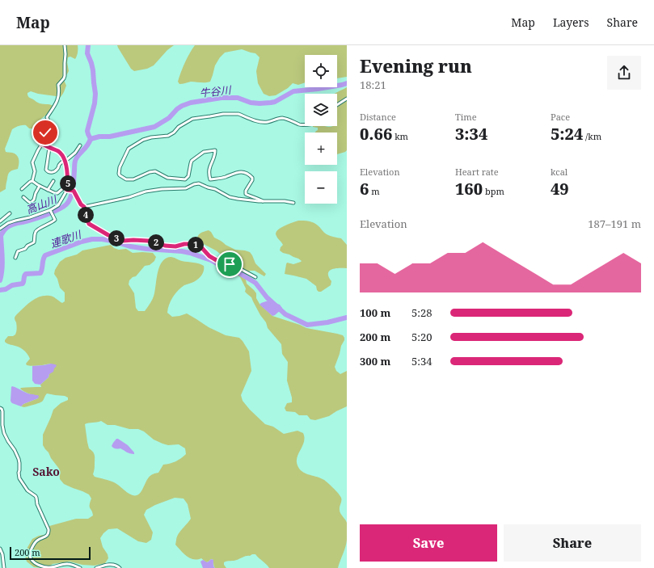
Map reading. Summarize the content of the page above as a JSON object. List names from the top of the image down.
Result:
{
  "districts": ["Sako"],
  "water": ["牛谷川", "高山川", "連歌川"],
  "scale_bar": "200 m",
  "page": {
    "header": "Map",
    "nav": ["Map", "Layers", "Share"],
    "heading": ["Evening run", "18:21"],
    "map_buttons": ["+", "−"],
    "stats": [
      ["Distance", "0.66 km"],
      ["Time", "3:34"],
      ["Pace", "5:24 /km"],
      ["Elevation", "6 m"],
      ["Heart rate", "160 bpm"],
      ["kcal", "49"]
    ],
    "pins": [
      "5",
      "4",
      "3",
      "2",
      "1"
    ],
    "chart": ["Elevation", "187–191 m"],
    "list": [
      {
        "name": "100 m",
        "note": "5:28"
      },
      {
        "name": "200 m",
        "note": "5:20"
      },
      {
        "name": "300 m",
        "note": "5:34"
      }
    ],
    "buttons": ["Save", "Share"],
    "scale": "200 m"
  }
}
